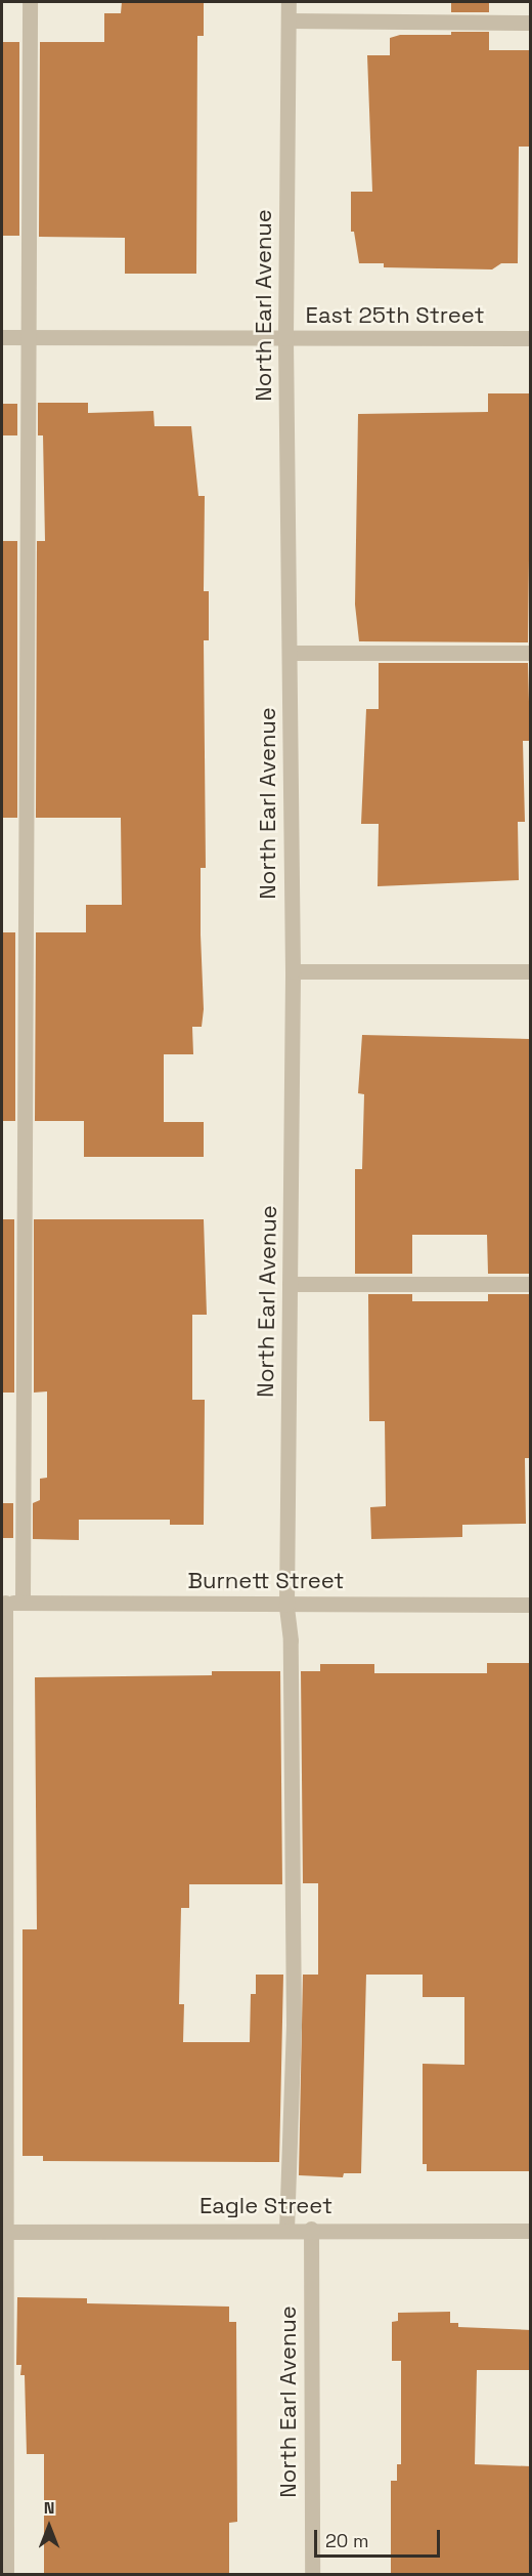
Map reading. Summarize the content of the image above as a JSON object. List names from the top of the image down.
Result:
{
  "streets": {
    "street": [
      "North Earl Avenue",
      "East 25th Street",
      "Burnett Street",
      "Eagle Street"
    ]
  },
  "crossings": [
    ["North Earl Avenue", "East 25th Street"],
    ["North Earl Avenue", "Burnett Street"],
    ["North Earl Avenue", "Eagle Street"]
  ],
  "scale_bar": "20 m",
  "north": "top"
}
